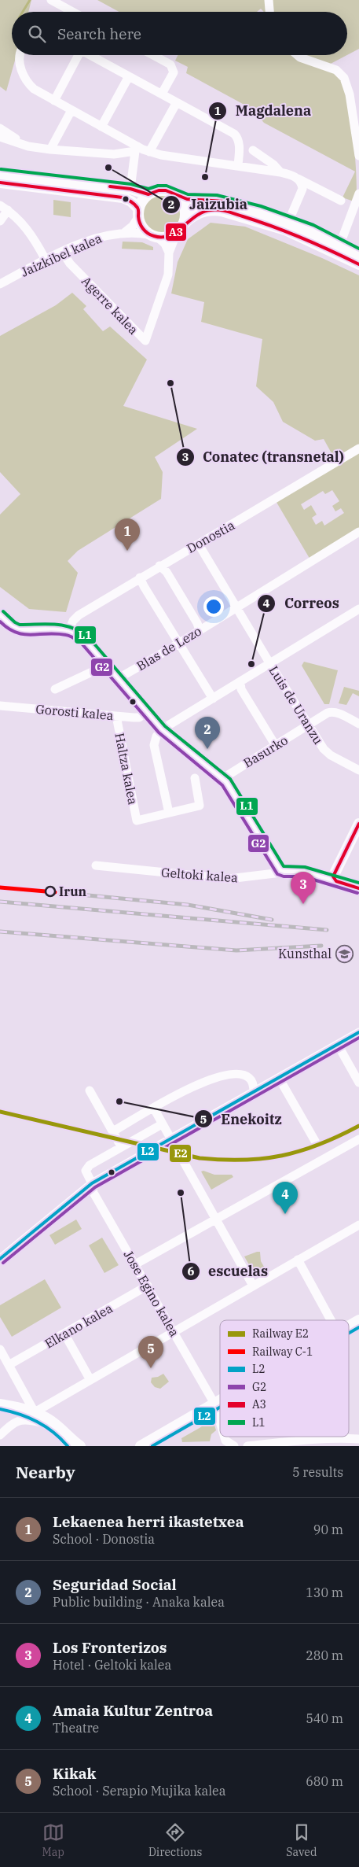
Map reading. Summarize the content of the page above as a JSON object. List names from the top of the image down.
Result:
{
  "streets": {
    "street": [
      "Jaizkibel kalea",
      "Agerre kalea",
      "Donostia",
      "Blas de Lezo",
      "Luis de Uranzu",
      "Gorosti kalea",
      "Basurko",
      "Haltza kalea",
      "Geltoki kalea",
      "Jose Egino kalea",
      "Elkano kalea"
    ]
  },
  "crossings": [
    ["Jaizkibel kalea", "Agerre kalea"],
    ["Donostia", "Luis de Uranzu"],
    ["Blas de Lezo", "Luis de Uranzu"],
    ["Luis de Uranzu", "Basurko"],
    ["Gorosti kalea", "Haltza kalea"],
    ["Jose Egino kalea", "Elkano kalea"]
  ],
  "places": {
    "other": [
      "Jaizubia",
      "Magdalena",
      "Conatec (transnetal)",
      "Correos",
      "Irun",
      "Enekoitz",
      "escuelas"
    ],
    "school or university": ["Kunsthal"]
  },
  "lines": [
    "transit line L1",
    "transit line A3",
    "transit line G2",
    "rail line C-1",
    "transit line L2",
    "rail line E2"
  ],
  "legend": [
    "Railway E2",
    "Railway C-1",
    "L2",
    "G2",
    "A3",
    "L1"
  ],
  "page": {
    "search": "Search here",
    "pins": [
      "1",
      "2",
      "3",
      "4",
      "5"
    ],
    "heading": ["Nearby", "5 results"],
    "list": [
      {
        "mark": "1",
        "name": "Lekaenea herri ikastetxea",
        "note": "School · Donostia",
        "value": "90 m"
      },
      {
        "mark": "2",
        "name": "Seguridad Social",
        "note": "Public building · Anaka kalea",
        "value": "130 m"
      },
      {
        "mark": "3",
        "name": "Los Fronterizos",
        "note": "Hotel · Geltoki kalea",
        "value": "280 m"
      },
      {
        "mark": "4",
        "name": "Amaia Kultur Zentroa",
        "note": "Theatre",
        "value": "540 m"
      },
      {
        "mark": "5",
        "name": "Kikak",
        "note": "School · Serapio Mujika kalea",
        "value": "680 m"
      }
    ],
    "nav": ["Map", "Directions", "Saved"]
  }
}
